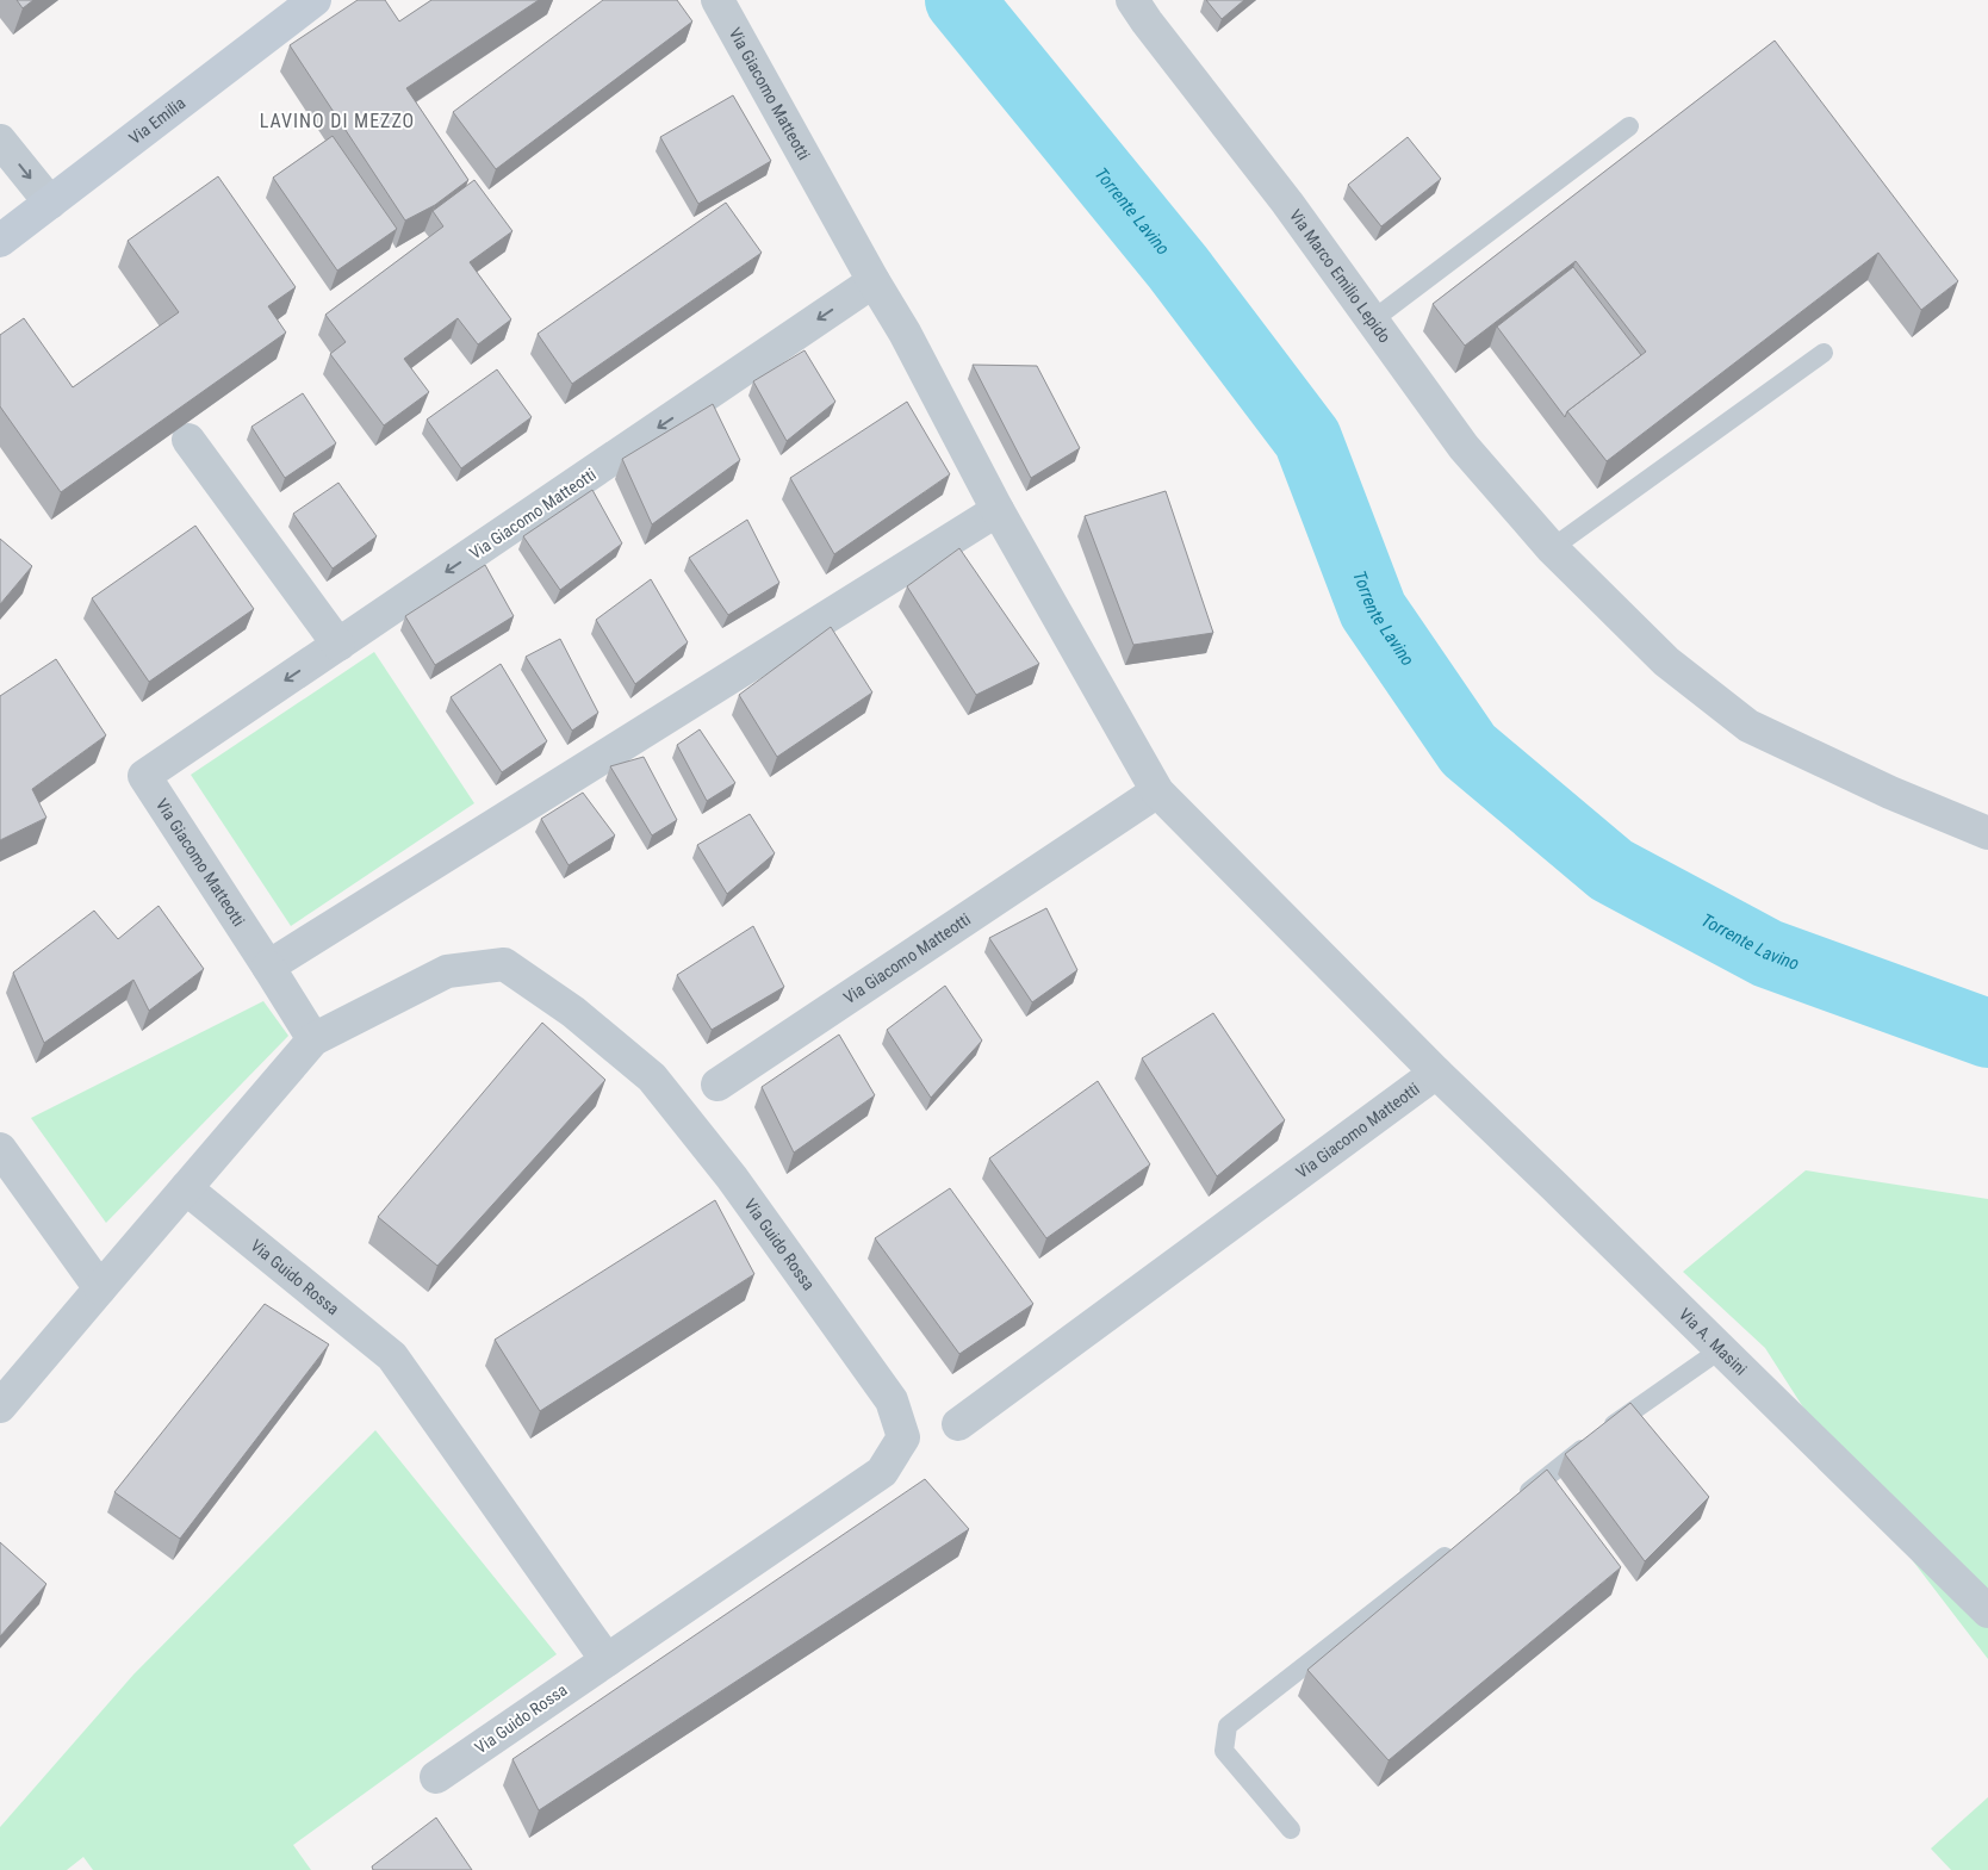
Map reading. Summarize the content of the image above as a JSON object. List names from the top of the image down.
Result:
{
  "streets": {
    "main road": ["Via Emilia"],
    "street": [
      "Via Giacomo Matteotti",
      "Via Marco Emilio Lepido",
      "Via Guido Rossa",
      "Via A. Masini"
    ]
  },
  "crossings": [
    ["Via Giacomo Matteotti", "Via A. Masini"]
  ],
  "districts": ["LAVINO DI MEZZO"],
  "water": ["Torrente Lavino"]
}
